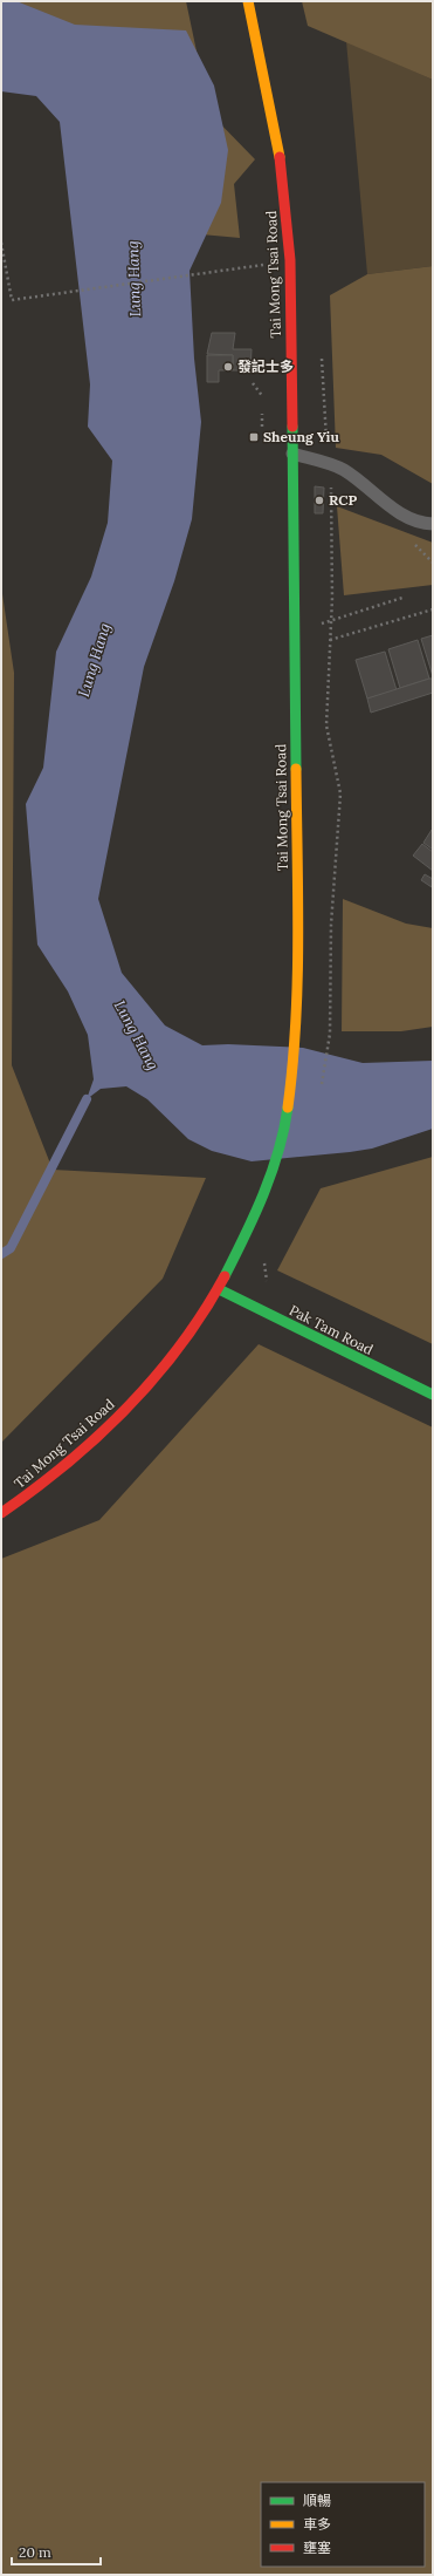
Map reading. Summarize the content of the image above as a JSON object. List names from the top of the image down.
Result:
{
  "streets": {
    "street": ["Tai Mong Tsai Road", "Pak Tam Road"]
  },
  "crossings": [
    ["Tai Mong Tsai Road", "Pak Tam Road"]
  ],
  "water": ["Lung Hang"],
  "places": {
    "other": ["發記士多", "RCP"],
    "transit": ["Sheung Yiu"]
  },
  "legend": ["順暢", "車多", "壅塞"],
  "scale_bar": "20 m"
}
